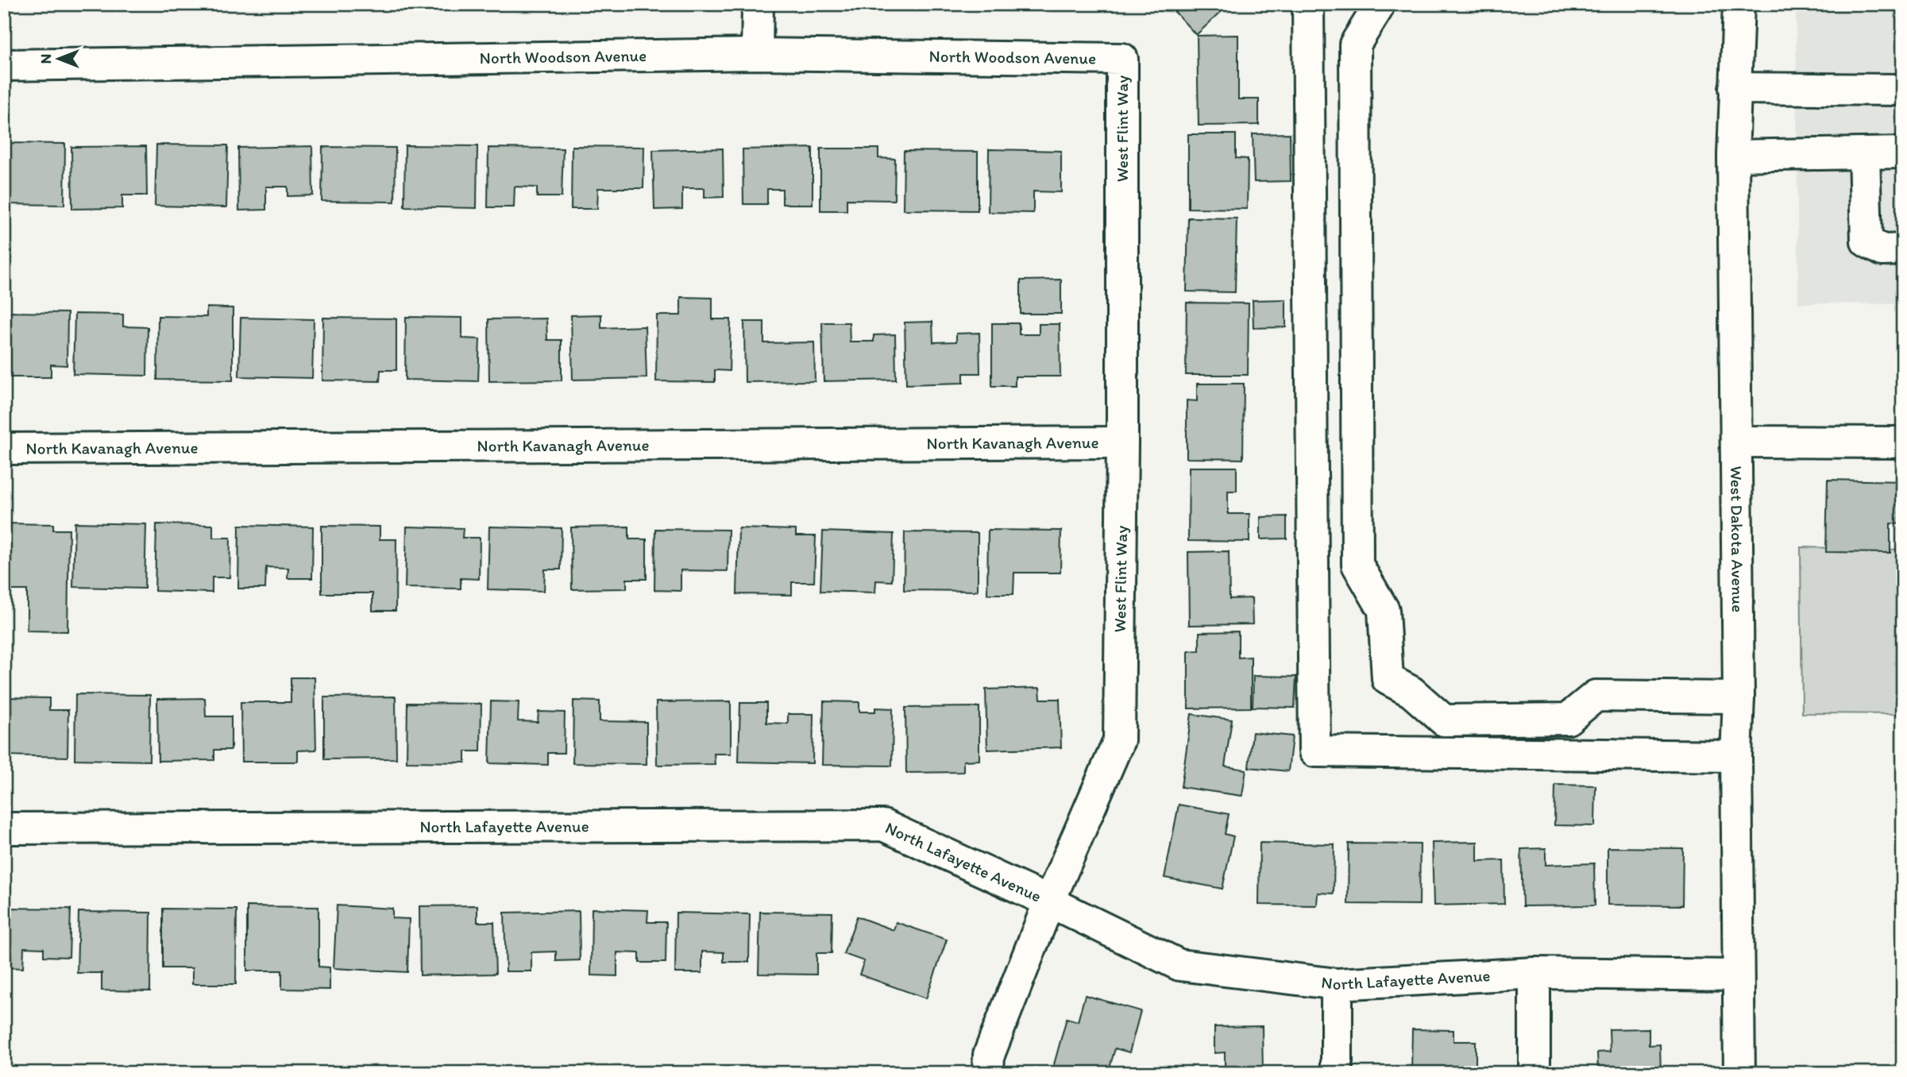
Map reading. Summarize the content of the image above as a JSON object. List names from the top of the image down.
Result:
{
  "streets": {
    "street": [
      "North Woodson Avenue",
      "West Flint Way",
      "North Kavanagh Avenue",
      "West Dakota Avenue",
      "North Lafayette Avenue"
    ]
  },
  "crossings": [
    ["North Woodson Avenue", "West Flint Way"],
    ["West Flint Way", "North Kavanagh Avenue"],
    ["West Flint Way", "North Lafayette Avenue"],
    ["West Dakota Avenue", "North Lafayette Avenue"]
  ],
  "north": "left"
}
